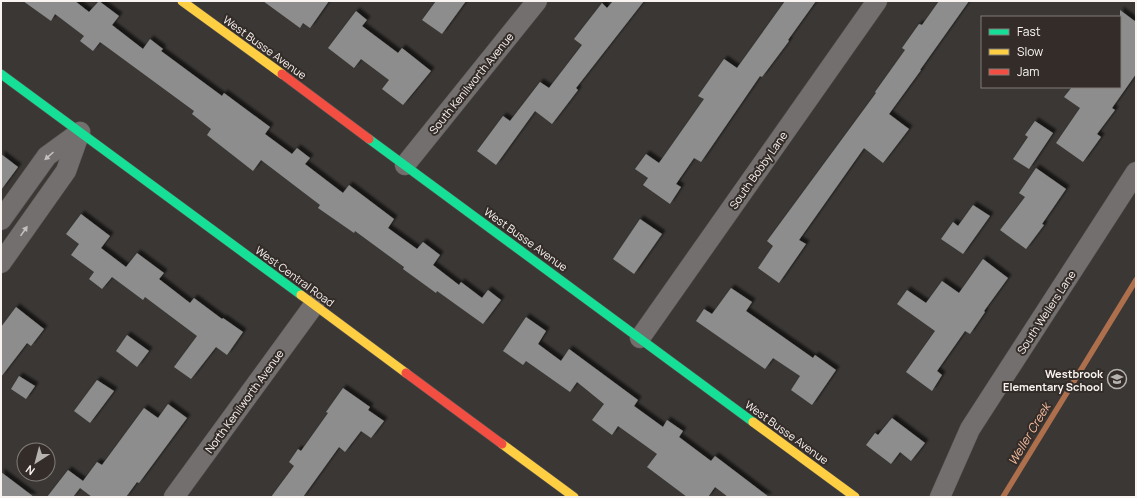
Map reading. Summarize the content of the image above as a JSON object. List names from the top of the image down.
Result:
{
  "streets": {
    "street": [
      "West Busse Avenue",
      "South Kenilworth Avenue",
      "South Bobby Lane",
      "West Central Road",
      "South Wellers Lane",
      "North Kenilworth Avenue"
    ]
  },
  "crossings": [
    ["West Busse Avenue", "South Kenilworth Avenue"],
    ["West Busse Avenue", "South Bobby Lane"],
    ["West Central Road", "North Kenilworth Avenue"]
  ],
  "water": ["Weller Creek"],
  "places": {
    "school or university": ["Westbrook Elementary School"]
  },
  "legend": ["Fast", "Slow", "Jam"],
  "north": "bottom left"
}
